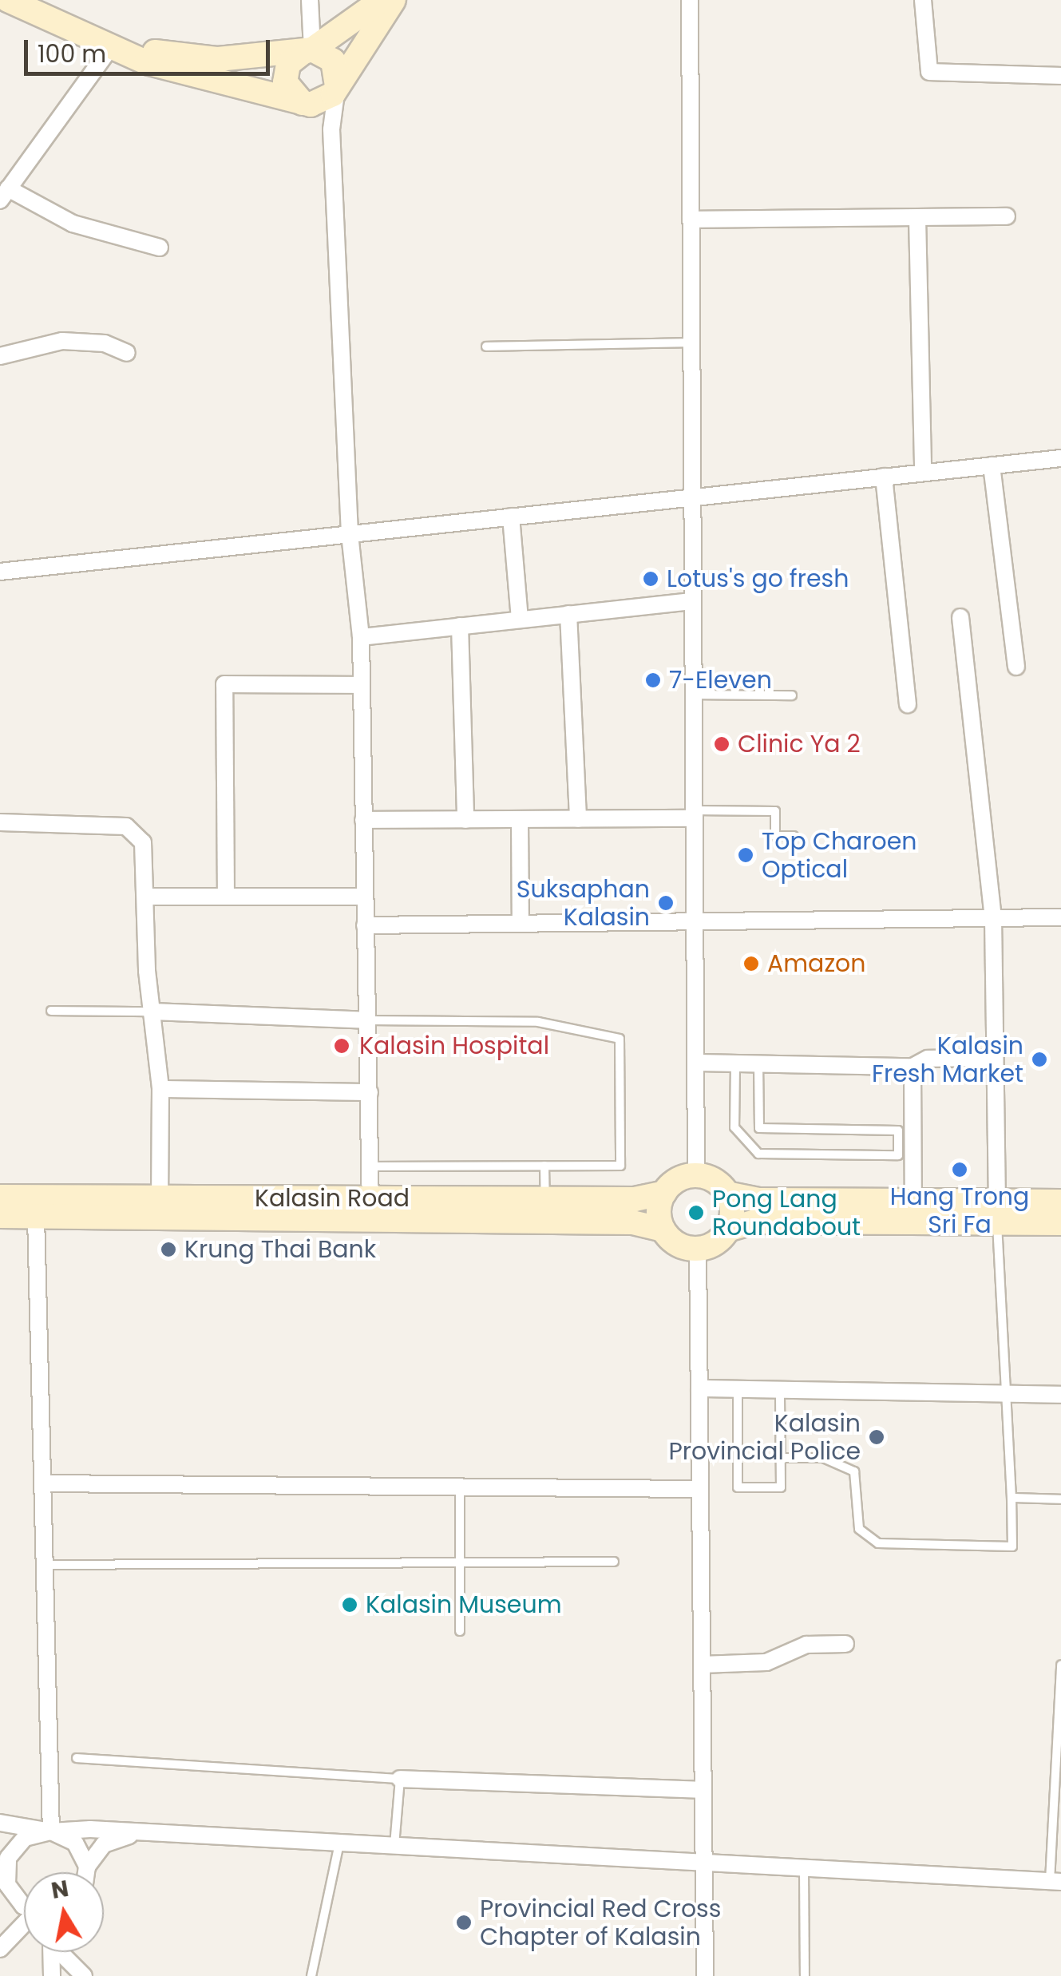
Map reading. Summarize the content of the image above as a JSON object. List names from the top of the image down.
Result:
{
  "streets": {
    "main road": ["Kalasin Road"]
  },
  "places": [
    "Lotus's go fresh",
    "7-Eleven",
    "Clinic Ya 2",
    "Top Charoen Optical",
    "Suksaphan Kalasin",
    "Amazon",
    "Kalasin Hospital",
    "Kalasin Fresh Market",
    "Hang Trong Sri Fa",
    "Pong Lang Roundabout",
    "Krung Thai Bank",
    "Kalasin Provincial Police",
    "Kalasin Museum",
    "Provincial Red Cross Chapter of Kalasin"
  ],
  "scale_bar": "100 m",
  "north": "top"
}
